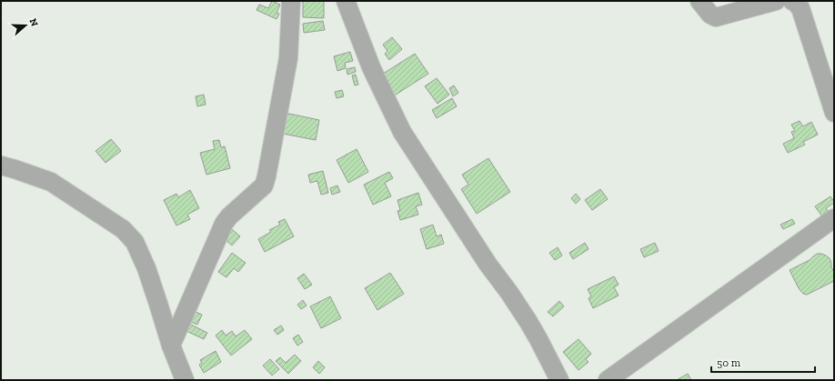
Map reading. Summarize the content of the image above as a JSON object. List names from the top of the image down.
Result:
{
  "scale_bar": "50 m",
  "north": "right"
}
